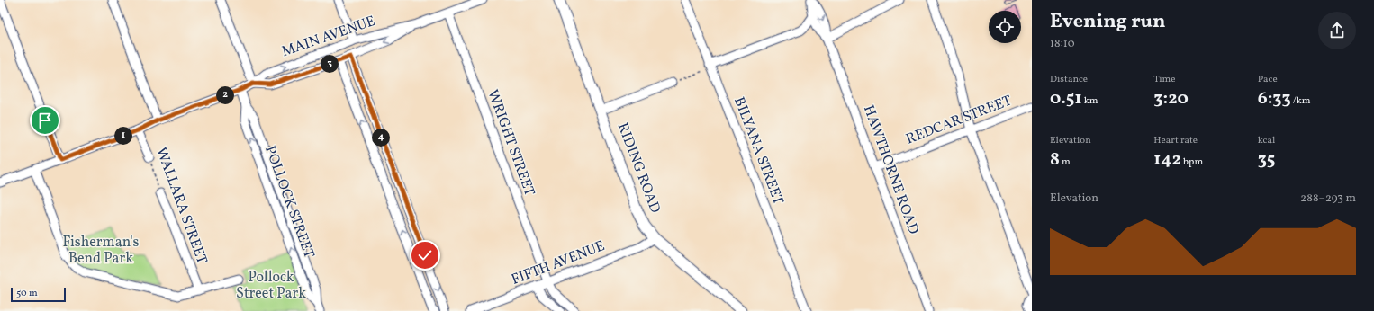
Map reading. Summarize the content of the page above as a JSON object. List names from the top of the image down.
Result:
{
  "streets": {
    "main road": ["RIDING ROAD"],
    "street": [
      "MAIN AVENUE",
      "REDCAR STREET",
      "WRIGHT STREET",
      "BILYANA STREET",
      "HAWTHORNE ROAD",
      "POLLOCK STREET",
      "WALLARA STREET",
      "FIFTH AVENUE"
    ]
  },
  "crossings": [
    ["MAIN AVENUE", "WRIGHT STREET"],
    ["MAIN AVENUE", "POLLOCK STREET"],
    ["MAIN AVENUE", "WALLARA STREET"],
    ["REDCAR STREET", "HAWTHORNE ROAD"],
    ["WRIGHT STREET", "FIFTH AVENUE"],
    ["RIDING ROAD", "FIFTH AVENUE"]
  ],
  "parks": ["Fisherman's Bend Park", "Pollock Street Park"],
  "scale_bar": "50 m",
  "page": {
    "heading": ["Evening run", "18:10"],
    "pins": [
      "3",
      "2",
      "1",
      "4"
    ],
    "stats": [
      ["Distance", "0.51 km"],
      ["Time", "3:20"],
      ["Pace", "6:33 /km"],
      ["Elevation", "8 m"],
      ["Heart rate", "142 bpm"],
      ["kcal", "35"]
    ],
    "chart": ["Elevation", "288–293 m"],
    "scale": "50 m"
  }
}
